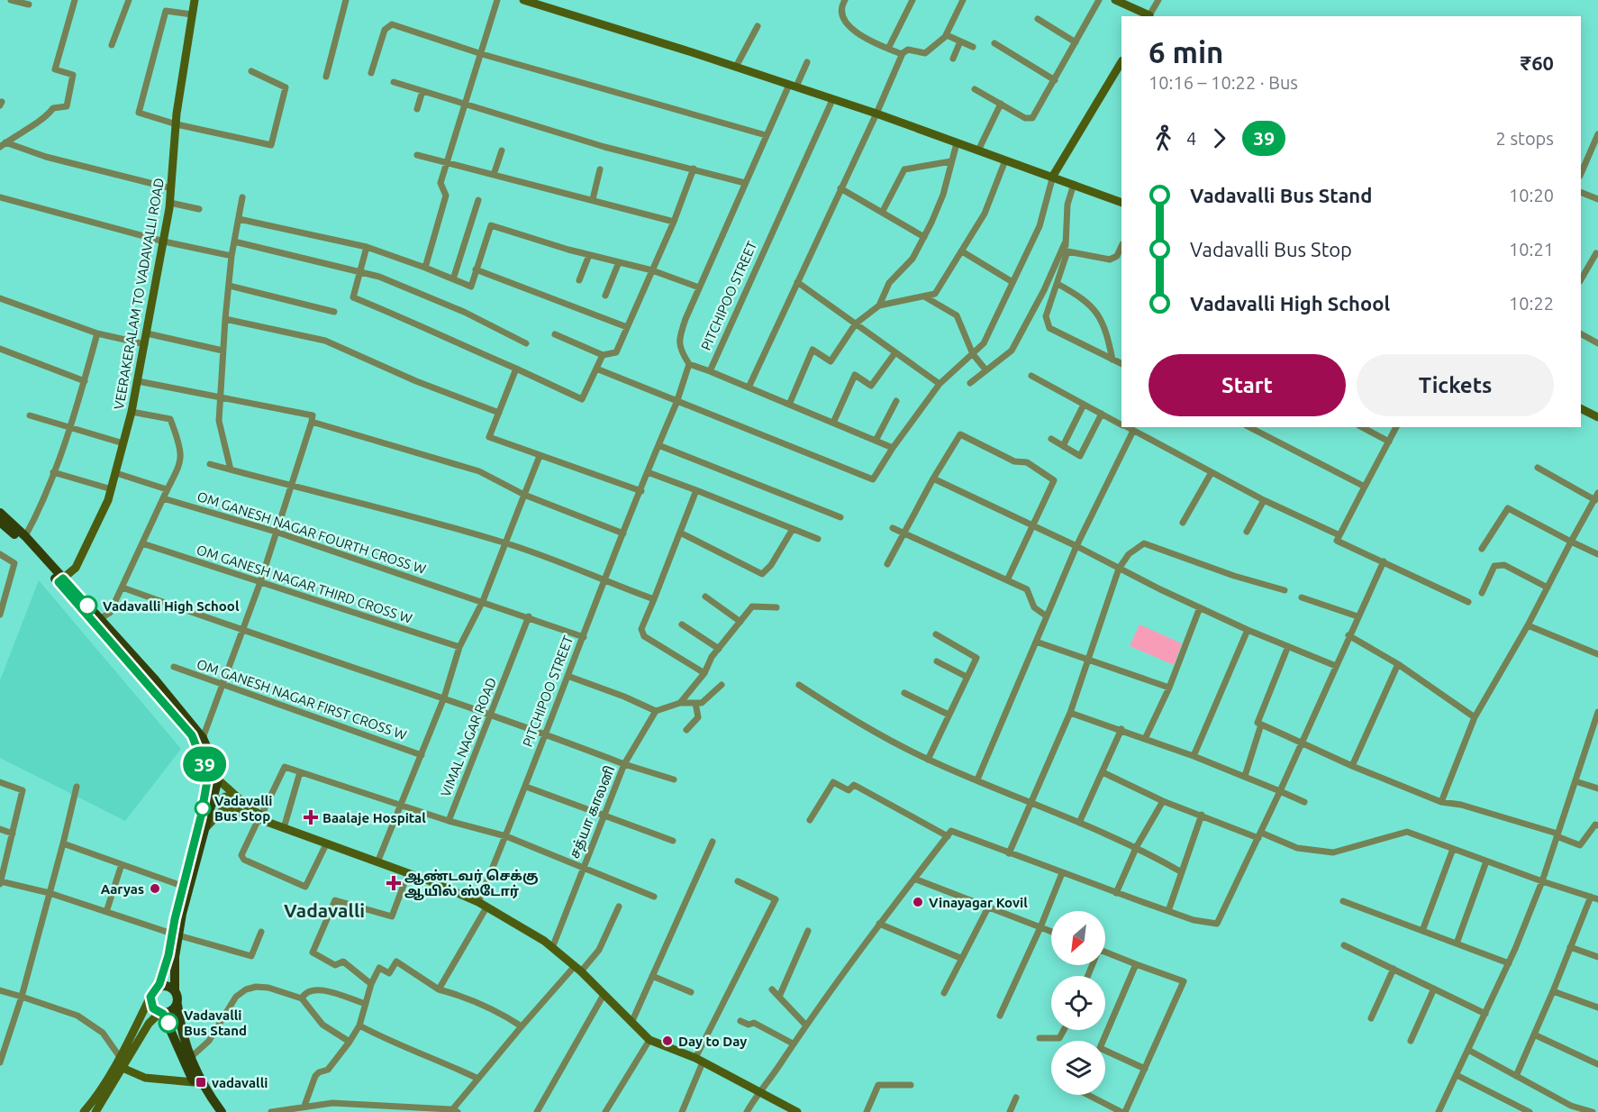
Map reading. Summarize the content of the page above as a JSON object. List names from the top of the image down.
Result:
{
  "streets": {
    "street": [
      "VEERAKERALAM TO VADAVALLI ROAD",
      "PITCHIPOO STREET",
      "OM GANESH NAGAR FOURTH CROSS W",
      "OM GANESH NAGAR THIRD CROSS W",
      "OM GANESH NAGAR FIRST CROSS W",
      "VIMAL NAGAR ROAD",
      "சத்யா காலனி"
    ]
  },
  "crossings": [
    ["PITCHIPOO STREET", "OM GANESH NAGAR FOURTH CROSS W"],
    ["PITCHIPOO STREET", "சத்யா காலனி"],
    ["OM GANESH NAGAR FOURTH CROSS W", "VIMAL NAGAR ROAD"],
    ["VIMAL NAGAR ROAD", "சத்யா காலனி"]
  ],
  "districts": ["Vadavalli"],
  "places": {
    "other": [
      "Vadavalli High School",
      "Vadavalli Bus Stop",
      "Aaryas",
      "Vinayagar Kovil",
      "Vadavalli Bus Stand",
      "Day to Day"
    ],
    "health": ["Baalaje Hospital", "ஆண்டவர் செக்கு ஆயில் ஸ்டோர்"],
    "transit": ["vadavalli"]
  },
  "lines": ["bus line 39"],
  "north": "bottom left",
  "page": {
    "on_map": "39",
    "heading": ["6 min", "10:16 – 10:22 · Bus", "₹60"],
    "legs": ["4", "39", "2 stops"],
    "list": [
      {
        "name": "Vadavalli Bus Stand",
        "value": "10:20"
      },
      {
        "name": "Vadavalli Bus Stop",
        "value": "10:21"
      },
      {
        "name": "Vadavalli High School",
        "value": "10:22"
      }
    ],
    "buttons": ["Start", "Tickets"]
  }
}
